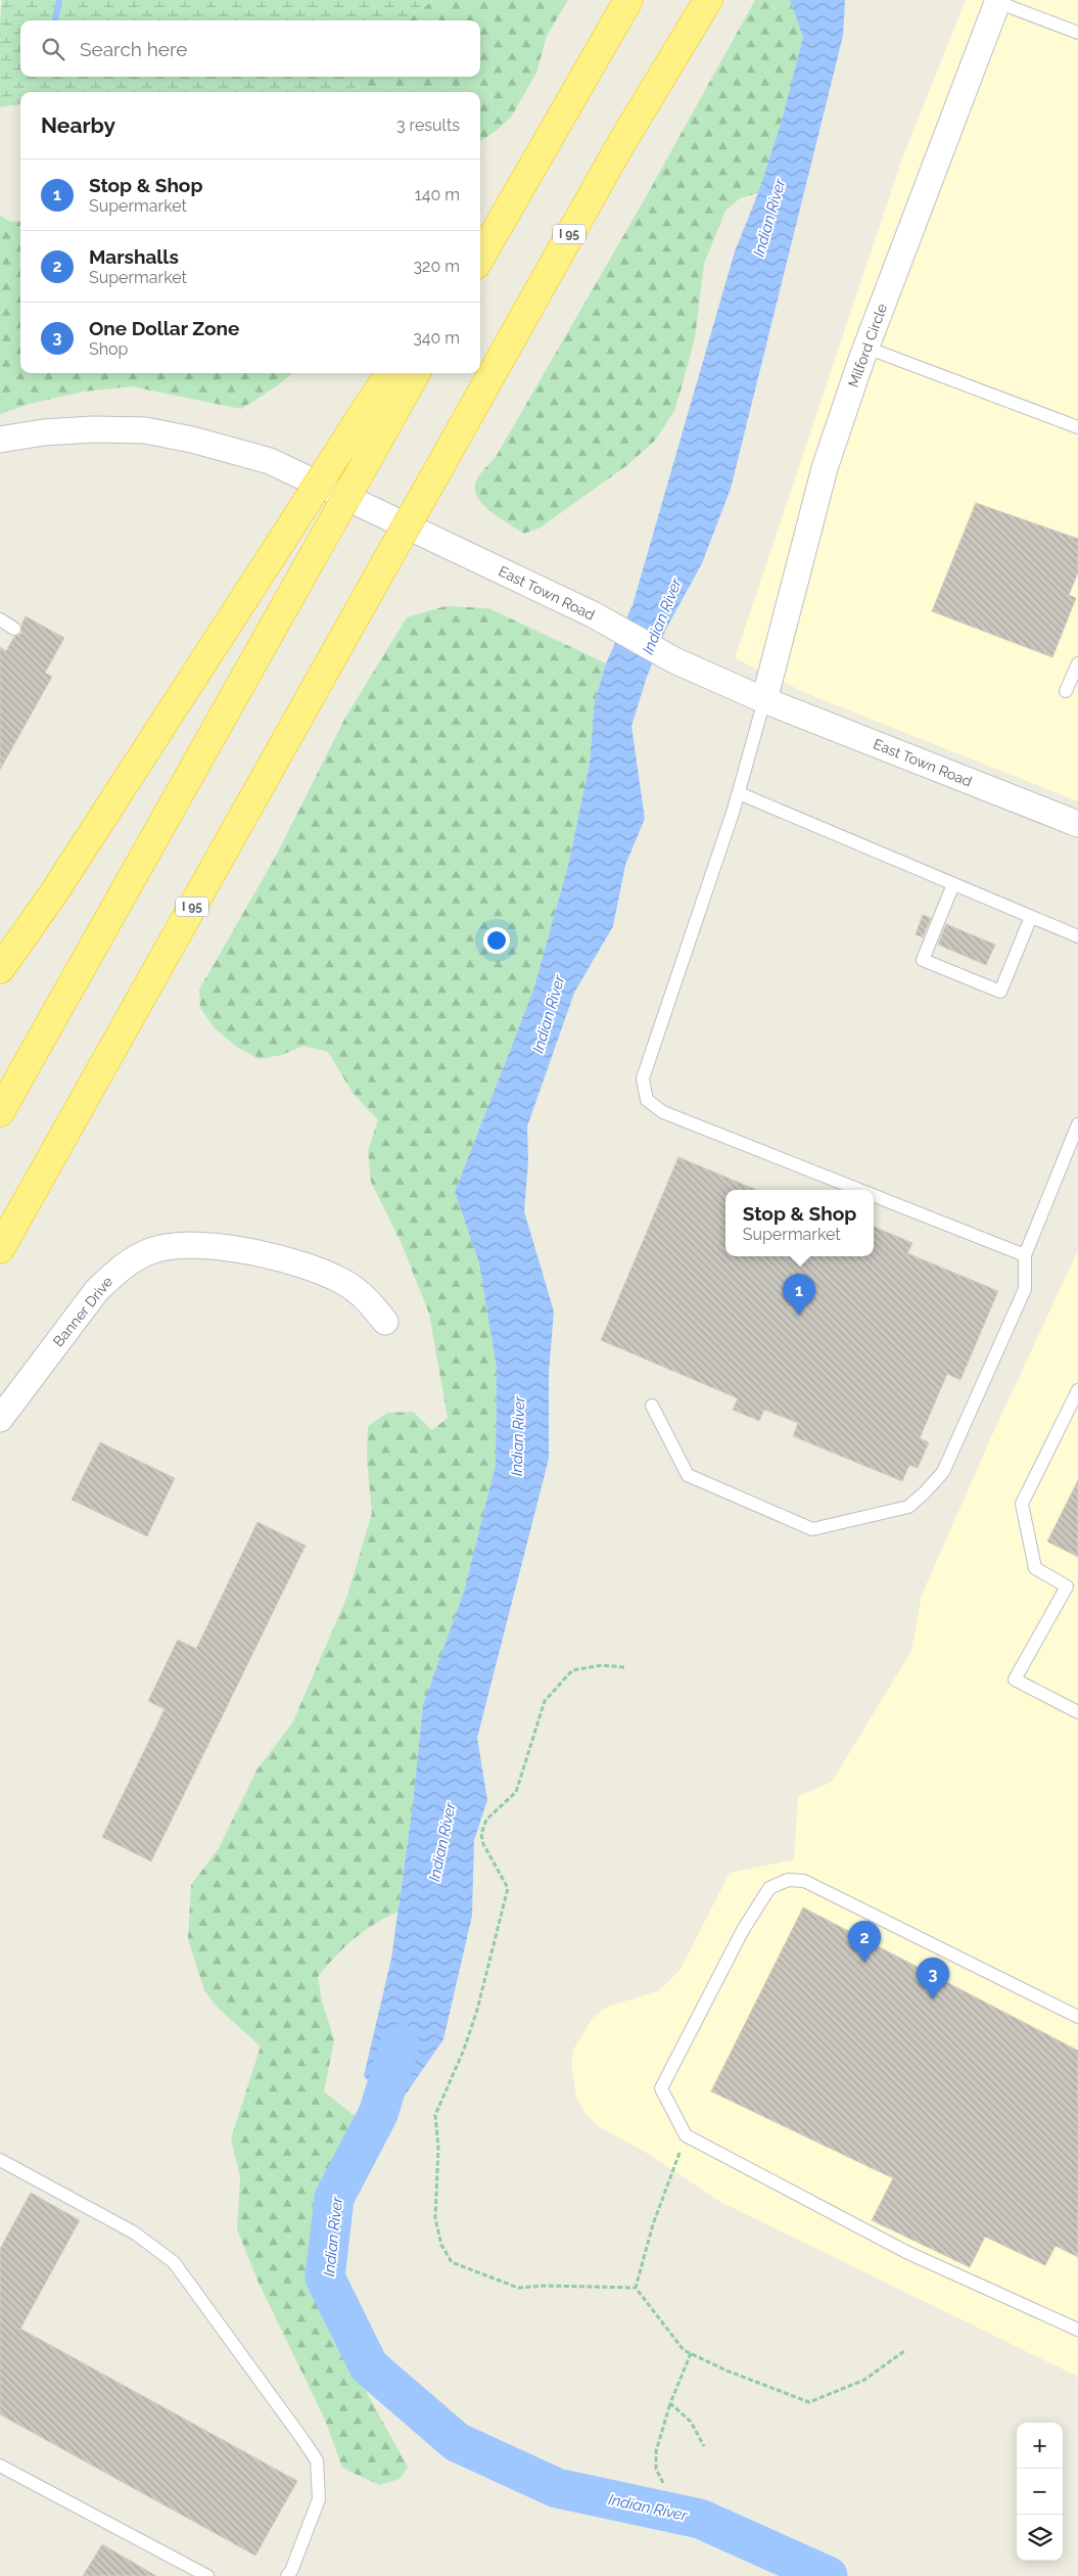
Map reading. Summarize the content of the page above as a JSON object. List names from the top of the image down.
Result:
{
  "streets": {
    "highway": ["I 95"],
    "street": ["Milford Circle", "East Town Road", "Banner Drive"]
  },
  "crossings": [
    ["Milford Circle", "East Town Road"]
  ],
  "water": ["Indian River"],
  "page": {
    "search": "Search here",
    "heading": ["Nearby", "3 results"],
    "list": [
      {
        "mark": "1",
        "name": "Stop & Shop",
        "note": "Supermarket",
        "value": "140 m"
      },
      {
        "mark": "2",
        "name": "Marshalls",
        "note": "Supermarket",
        "value": "320 m"
      },
      {
        "mark": "3",
        "name": "One Dollar Zone",
        "note": "Shop",
        "value": "340 m"
      }
    ],
    "popup": ["Stop & Shop", "Supermarket"],
    "pins": ["1", "2", "3"],
    "map_buttons": ["+", "−"]
  }
}
